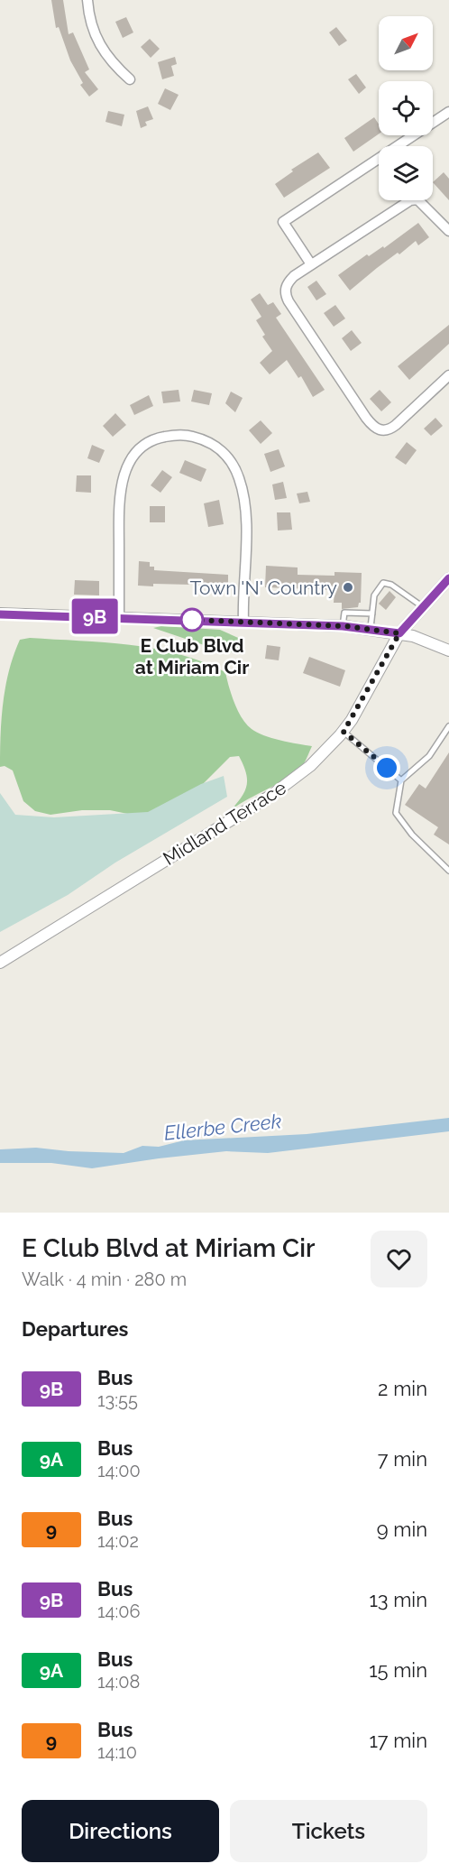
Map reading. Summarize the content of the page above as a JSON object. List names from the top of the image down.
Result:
{
  "streets": {
    "street": ["Midland Terrace"]
  },
  "water": ["Ellerbe Creek"],
  "places": ["Town 'N' Country", "E Club Blvd at Miriam Cir"],
  "lines": ["bus line 9B"],
  "north": "top right",
  "page": {
    "on_map": "9B",
    "heading": [
      ["E Club Blvd at Miriam Cir", "Walk · 4 min · 280 m"],
      "Departures"
    ],
    "list": [
      {
        "mark": "9B",
        "name": "Bus",
        "note": "13:55",
        "value": "2 min"
      },
      {
        "mark": "9A",
        "name": "Bus",
        "note": "14:00",
        "value": "7 min"
      },
      {
        "mark": "9",
        "name": "Bus",
        "note": "14:02",
        "value": "9 min"
      },
      {
        "mark": "9B",
        "name": "Bus",
        "note": "14:06",
        "value": "13 min"
      },
      {
        "mark": "9A",
        "name": "Bus",
        "note": "14:08",
        "value": "15 min"
      },
      {
        "mark": "9",
        "name": "Bus",
        "note": "14:10",
        "value": "17 min"
      }
    ],
    "buttons": ["Directions", "Tickets"]
  }
}
